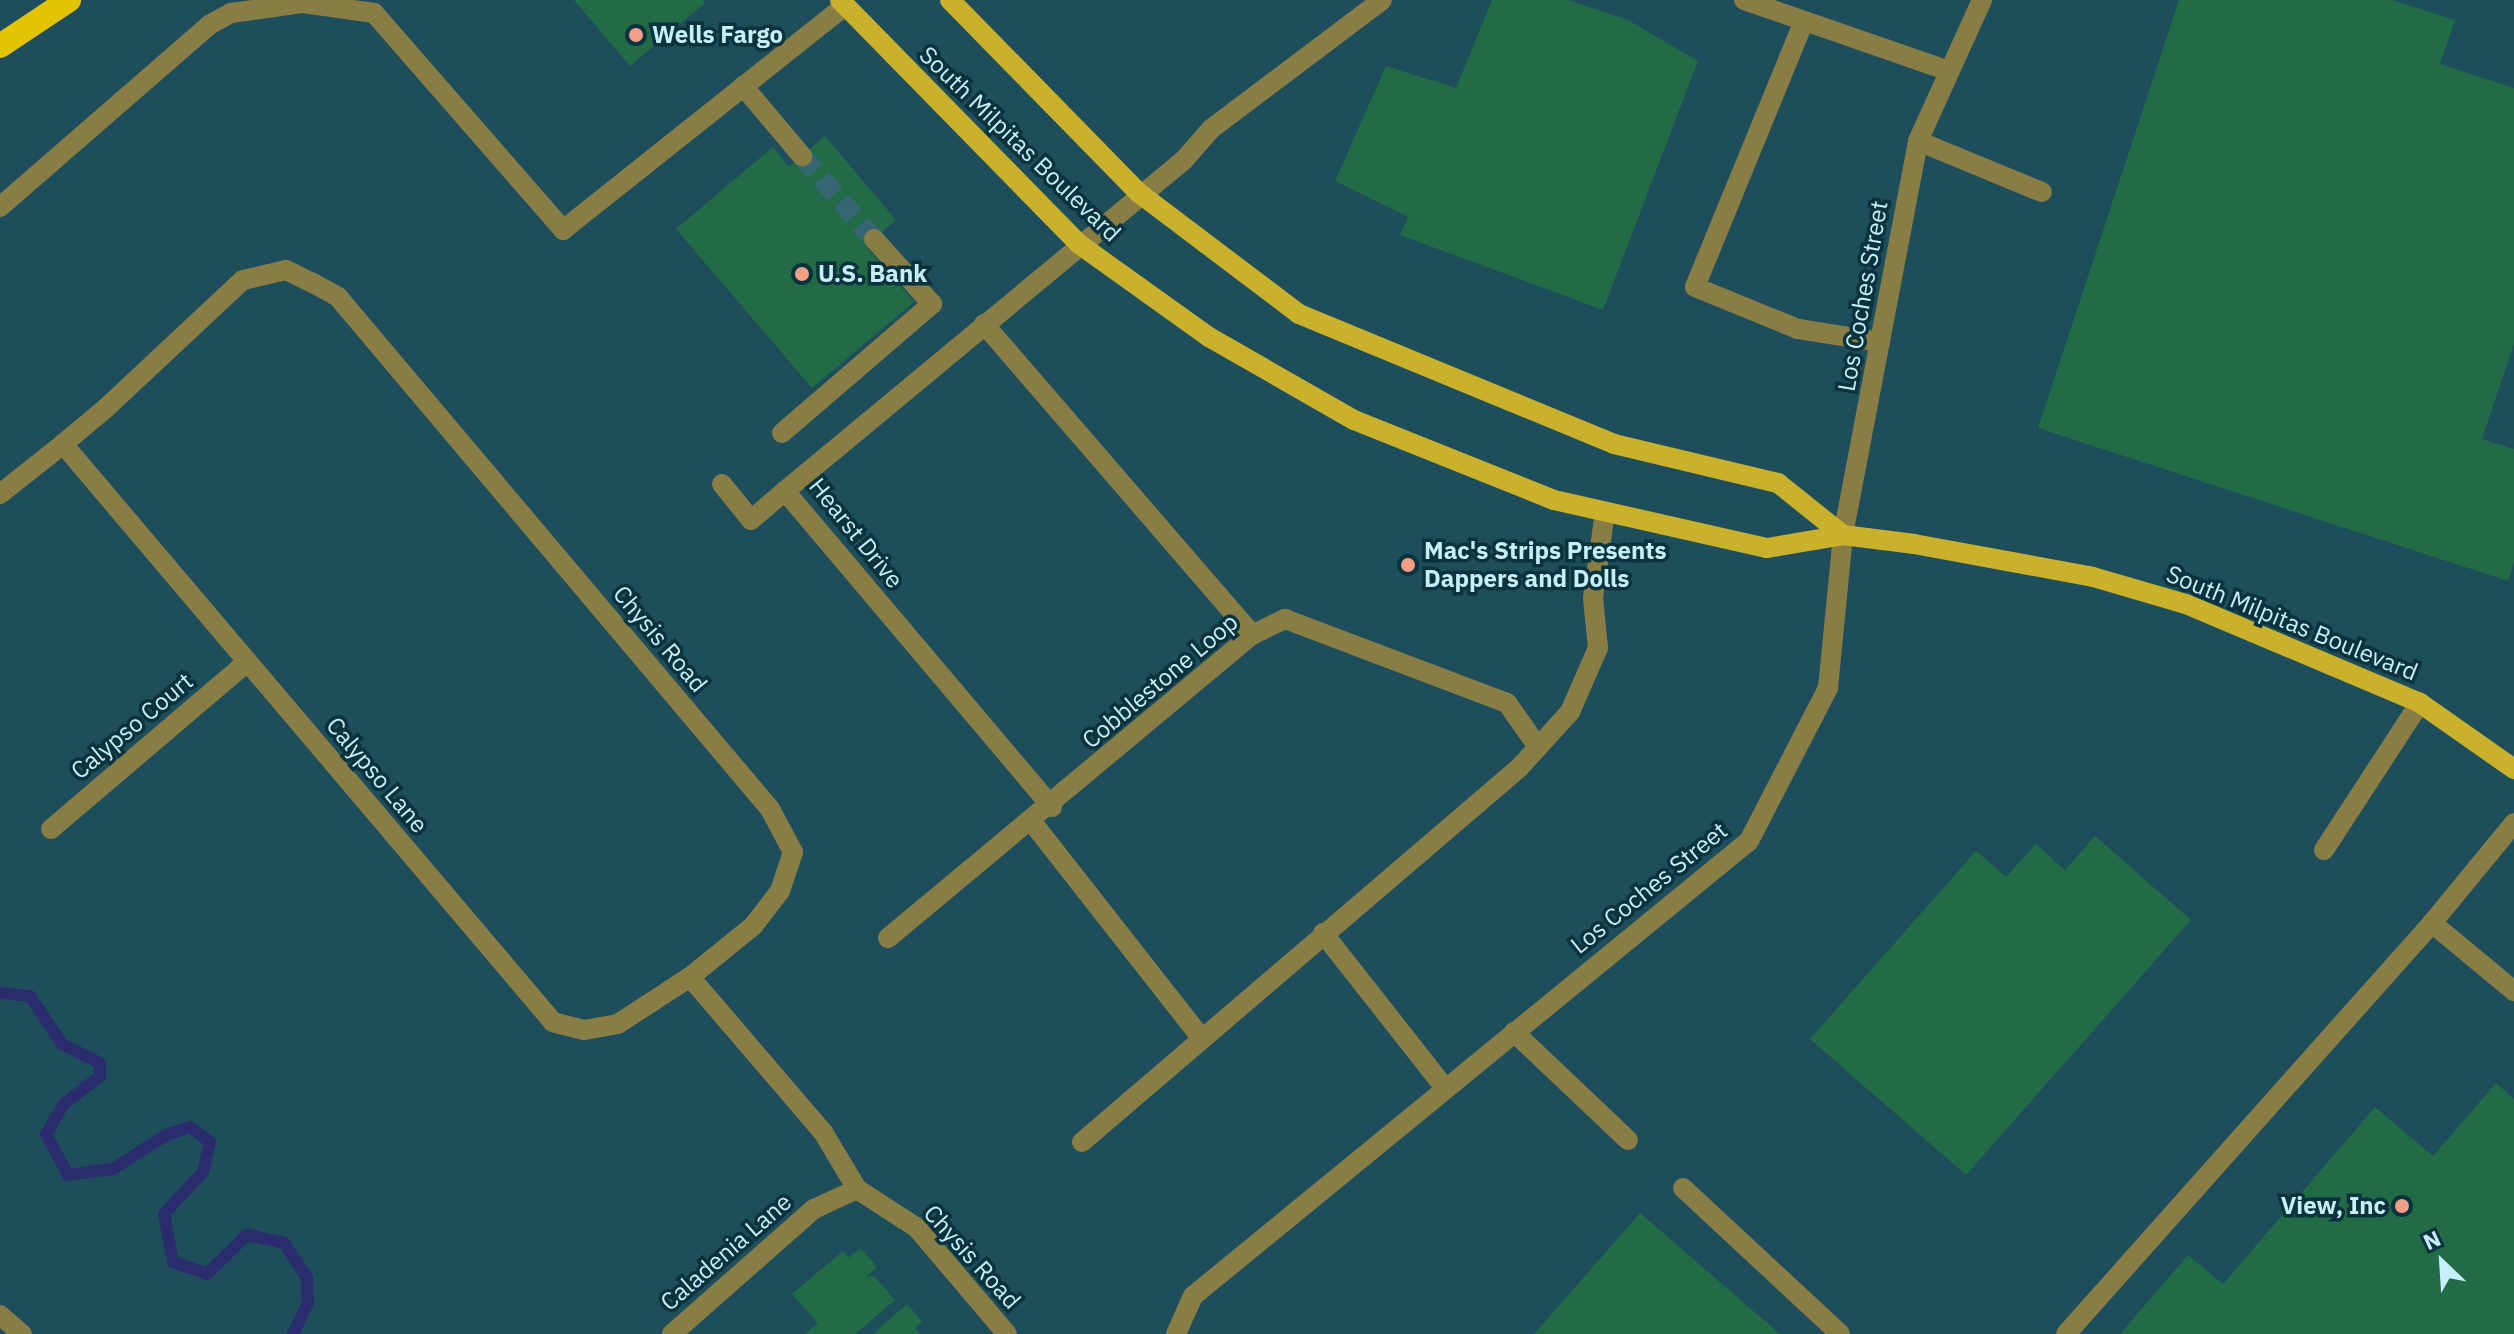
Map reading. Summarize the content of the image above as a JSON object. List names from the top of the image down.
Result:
{
  "streets": {
    "main road": ["South Milpitas Boulevard"],
    "street": [
      "Los Coches Street",
      "Hearst Drive",
      "Chysis Road",
      "Cobblestone Loop",
      "Calypso Court",
      "Calypso Lane",
      "Caladenia Lane"
    ]
  },
  "crossings": [
    ["South Milpitas Boulevard", "Los Coches Street"],
    ["South Milpitas Boulevard", "Hearst Drive"],
    ["Hearst Drive", "Cobblestone Loop"],
    ["Chysis Road", "Calypso Lane"],
    ["Chysis Road", "Caladenia Lane"],
    ["Calypso Court", "Calypso Lane"]
  ],
  "places": [
    "Wells Fargo",
    "U.S. Bank",
    "Mac's Strips Presents Dappers and Dolls",
    "View, Inc"
  ],
  "north": "top left"
}
